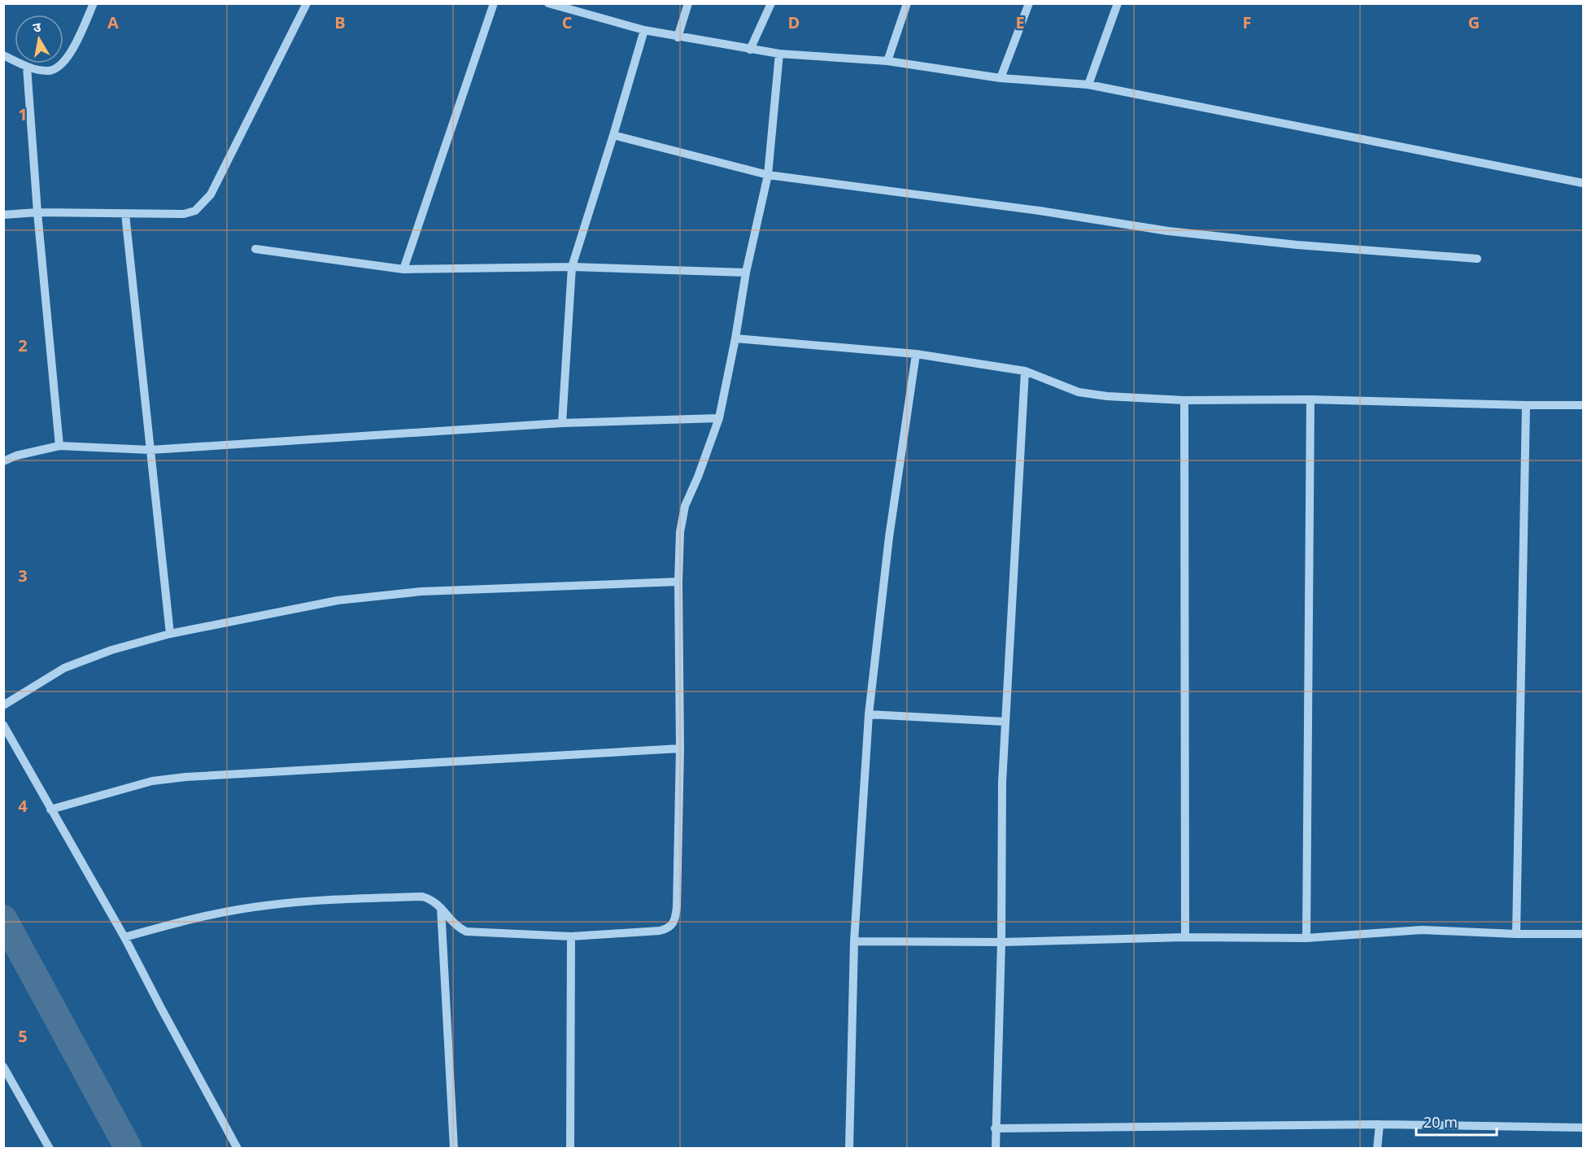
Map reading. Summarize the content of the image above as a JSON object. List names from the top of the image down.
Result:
{
  "scale_bar": "20 m",
  "north": "top",
  "grid": {
    "columns": [
      "A",
      "B",
      "C",
      "D",
      "E",
      "F",
      "G"
    ],
    "rows": [
      "1",
      "2",
      "3",
      "4",
      "5"
    ]
  }
}
